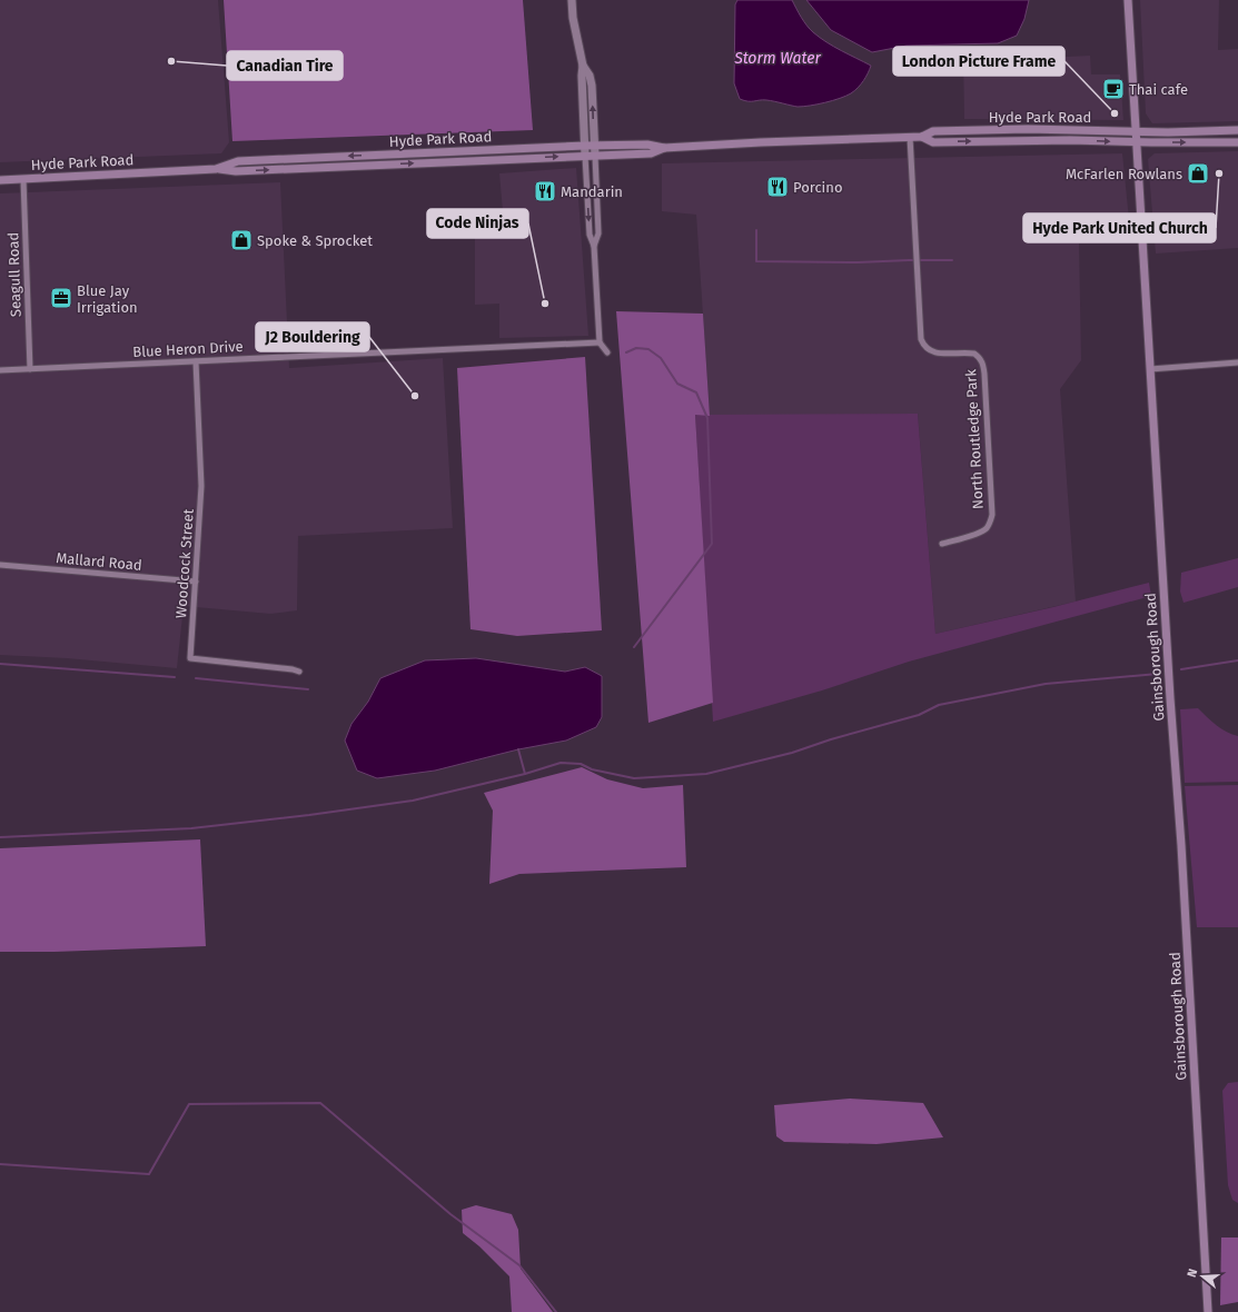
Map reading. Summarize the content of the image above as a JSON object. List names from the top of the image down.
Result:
{
  "streets": {
    "main road": ["Hyde Park Road", "Gainsborough Road"],
    "street": [
      "Seagull Road",
      "Blue Heron Drive",
      "North Routledge Park",
      "Mallard Road",
      "Woodcock Street"
    ]
  },
  "crossings": [
    ["Hyde Park Road", "Seagull Road"],
    ["Hyde Park Road", "North Routledge Park"],
    ["Hyde Park Road", "Gainsborough Road"],
    ["Seagull Road", "Blue Heron Drive"],
    ["Blue Heron Drive", "Woodcock Street"],
    ["Mallard Road", "Woodcock Street"]
  ],
  "water": ["Storm Water"],
  "places": {
    "other": [
      "Canadian Tire",
      "London Picture Frame",
      "Hyde Park United Church",
      "Code Ninjas",
      "J2 Bouldering"
    ],
    "cafe": ["Thai cafe"],
    "shop": ["McFarlen Rowlans", "Spoke & Sprocket"],
    "restaurant": ["Porcino", "Mandarin"],
    "office": ["Blue Jay Irrigation"]
  },
  "north": "left"
}
